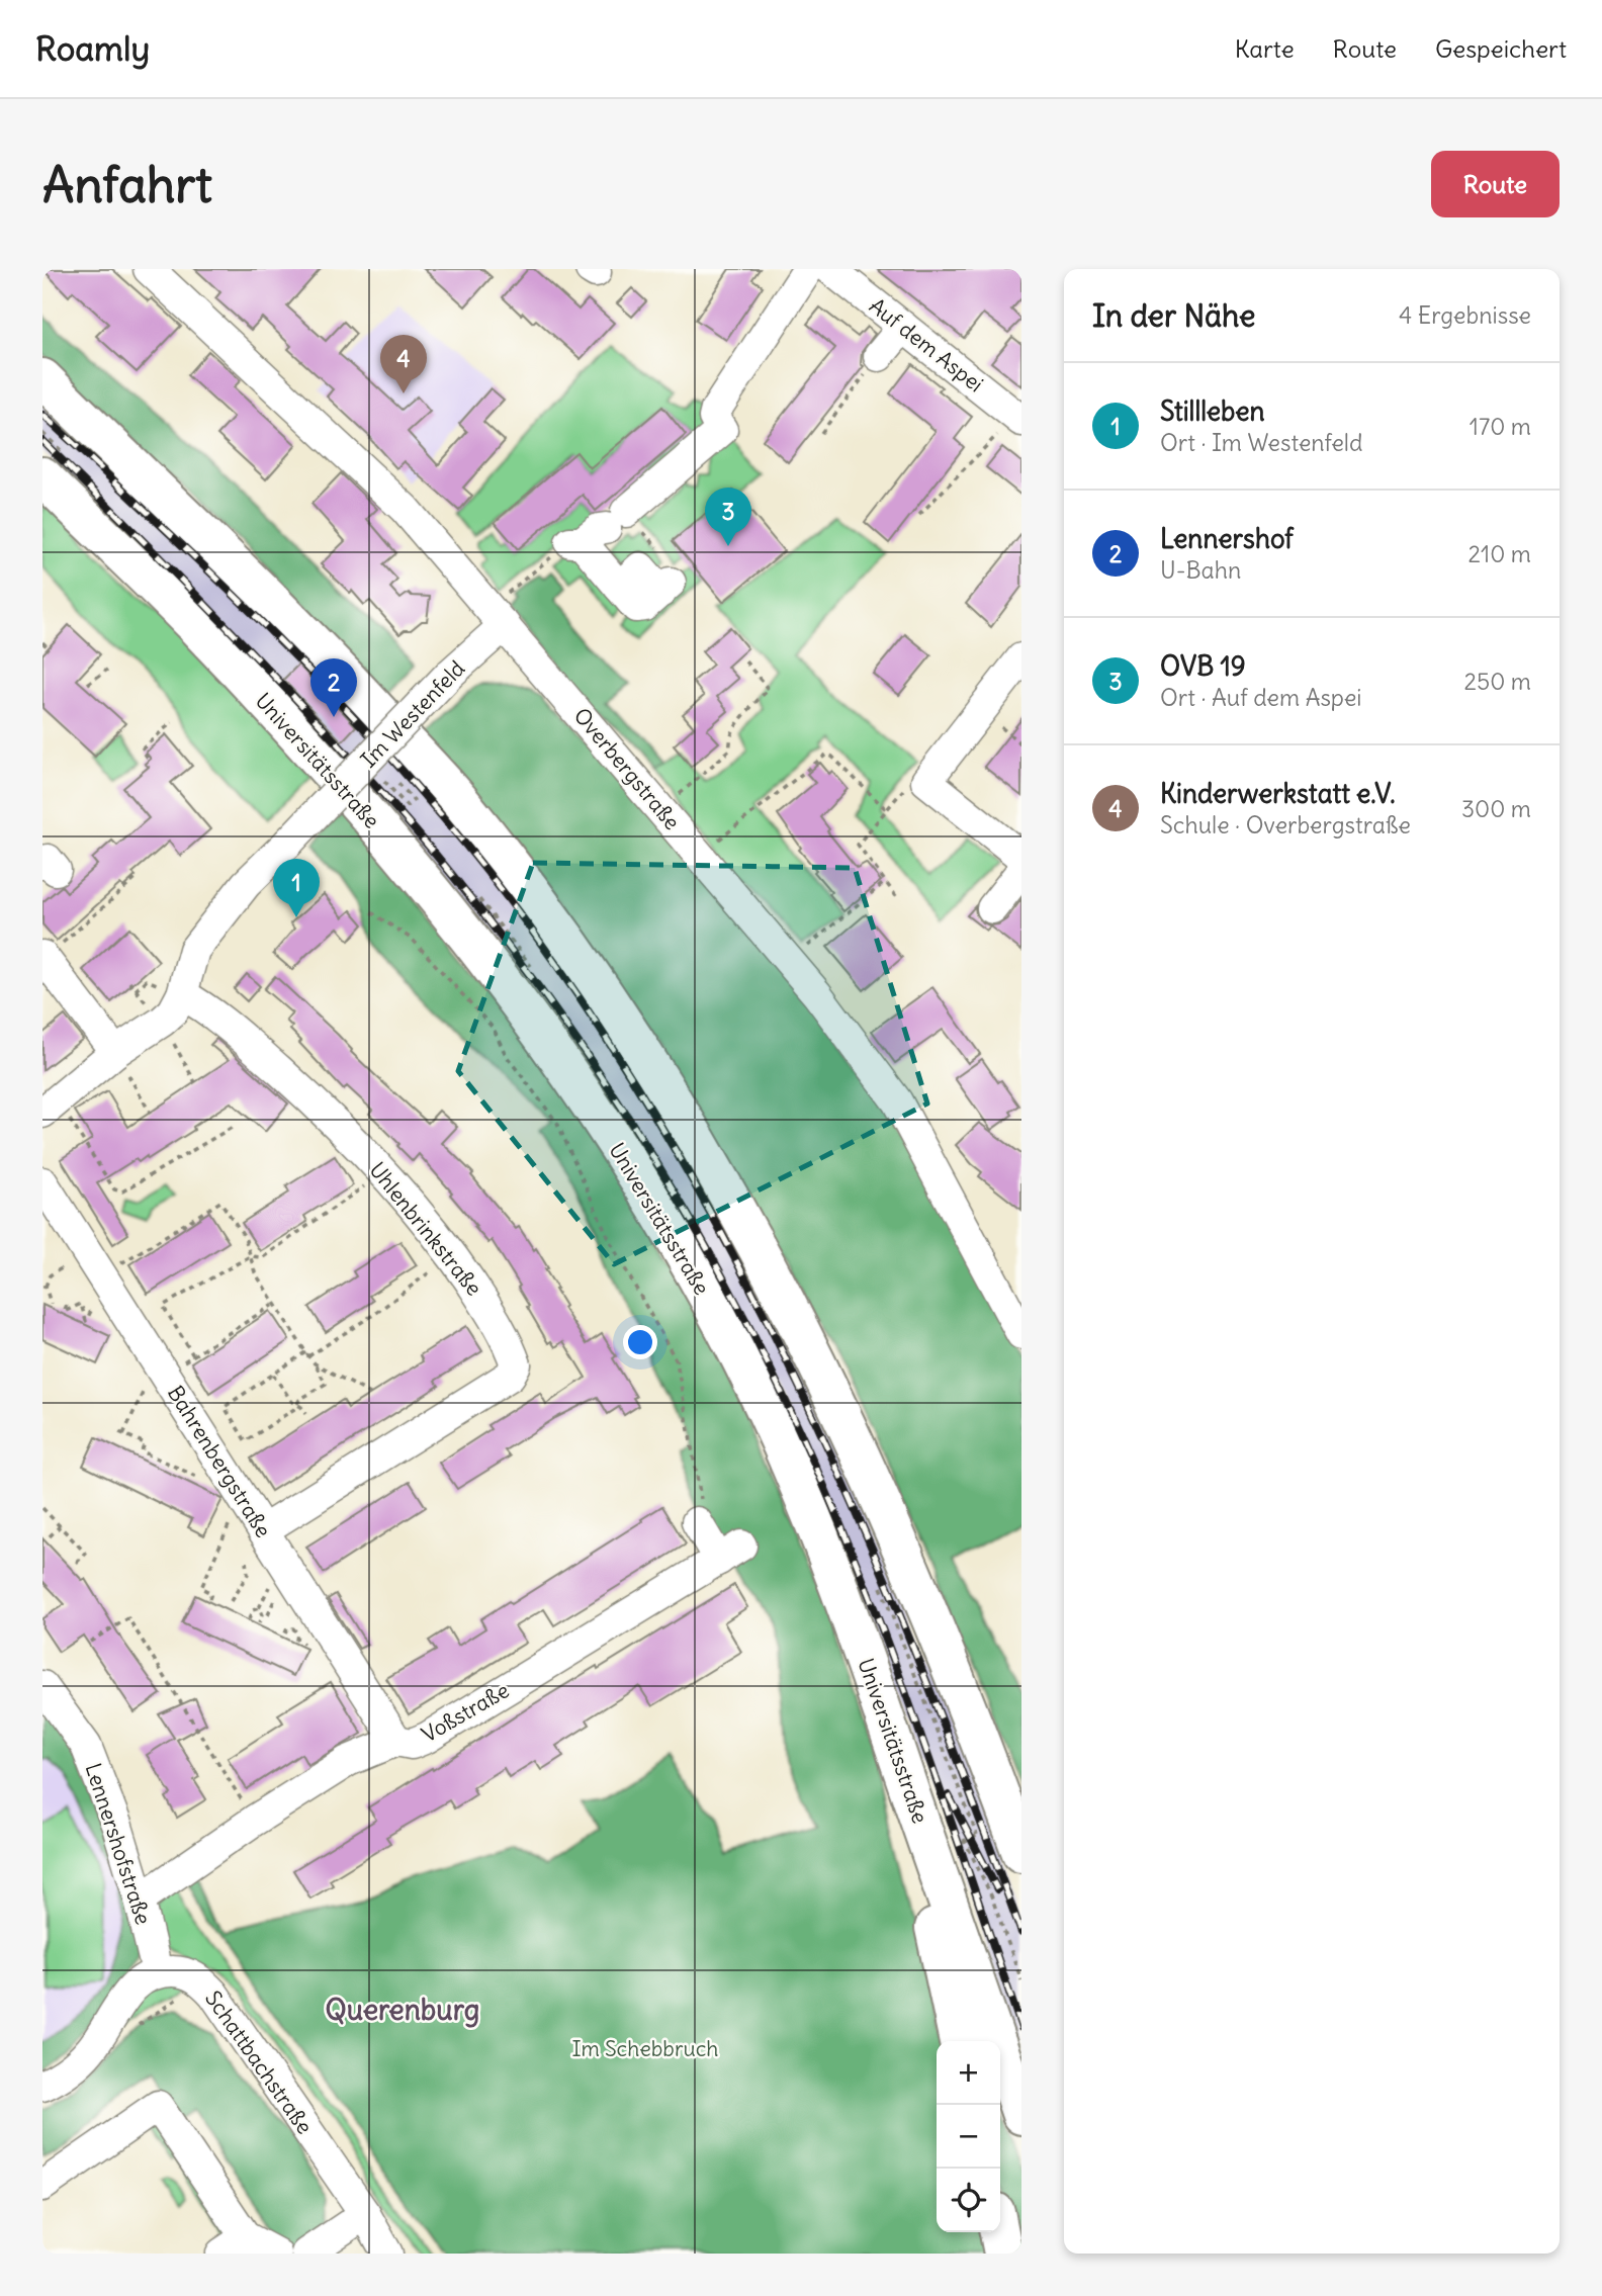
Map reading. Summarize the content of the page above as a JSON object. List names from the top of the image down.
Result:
{
  "streets": {
    "highway": ["Universitätsstraße"],
    "street": [
      "Auf dem Aspei",
      "Im Westenfeld",
      "Overbergstraße",
      "Uhlenbrinkstraße",
      "Bahrenbergstraße",
      "Voßstraße",
      "Lennershofstraße",
      "Schattbachstraße"
    ]
  },
  "crossings": [
    ["Im Westenfeld", "Overbergstraße"],
    ["Im Westenfeld", "Uhlenbrinkstraße"],
    ["Uhlenbrinkstraße", "Bahrenbergstraße"],
    ["Bahrenbergstraße", "Voßstraße"],
    ["Voßstraße", "Lennershofstraße"],
    ["Lennershofstraße", "Schattbachstraße"]
  ],
  "districts": ["Querenburg"],
  "parks": ["Im Schebbruch"],
  "page": {
    "header": "Roamly",
    "nav": ["Karte", "Route", "Gespeichert"],
    "buttons": "Route",
    "title": "Anfahrt",
    "heading": ["In der Nähe", "4 Ergebnisse"],
    "pins": [
      "4",
      "3",
      "2",
      "1"
    ],
    "list": [
      {
        "mark": "1",
        "name": "Stillleben",
        "note": "Ort · Im Westenfeld",
        "value": "170 m"
      },
      {
        "mark": "2",
        "name": "Lennershof",
        "note": "U-Bahn",
        "value": "210 m"
      },
      {
        "mark": "3",
        "name": "OVB 19",
        "note": "Ort · Auf dem Aspei",
        "value": "250 m"
      },
      {
        "mark": "4",
        "name": "Kinderwerkstatt e.V.",
        "note": "Schule · Overbergstraße",
        "value": "300 m"
      }
    ],
    "map_buttons": ["+", "−"]
  }
}
